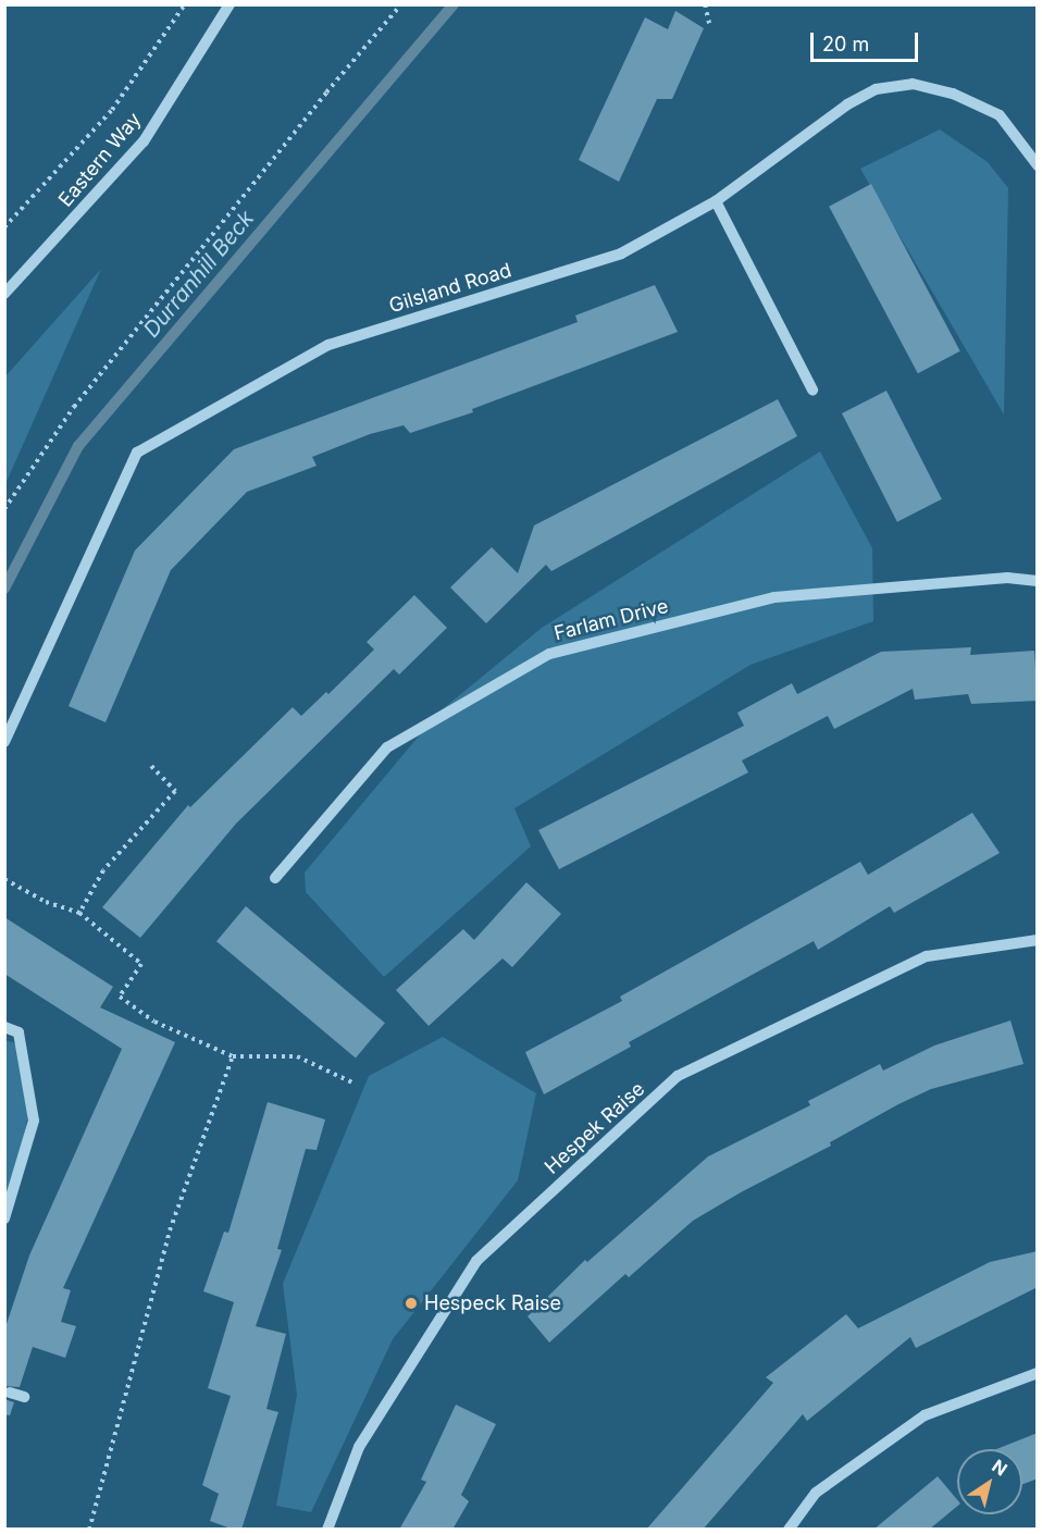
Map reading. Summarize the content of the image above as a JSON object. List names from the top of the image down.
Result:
{
  "streets": {
    "street": [
      "Eastern Way",
      "Gilsland Road",
      "Farlam Drive",
      "Hespek Raise"
    ]
  },
  "water": ["Durranhill Beck"],
  "places": ["Hespeck Raise"],
  "scale_bar": "20 m",
  "north": "top right"
}
